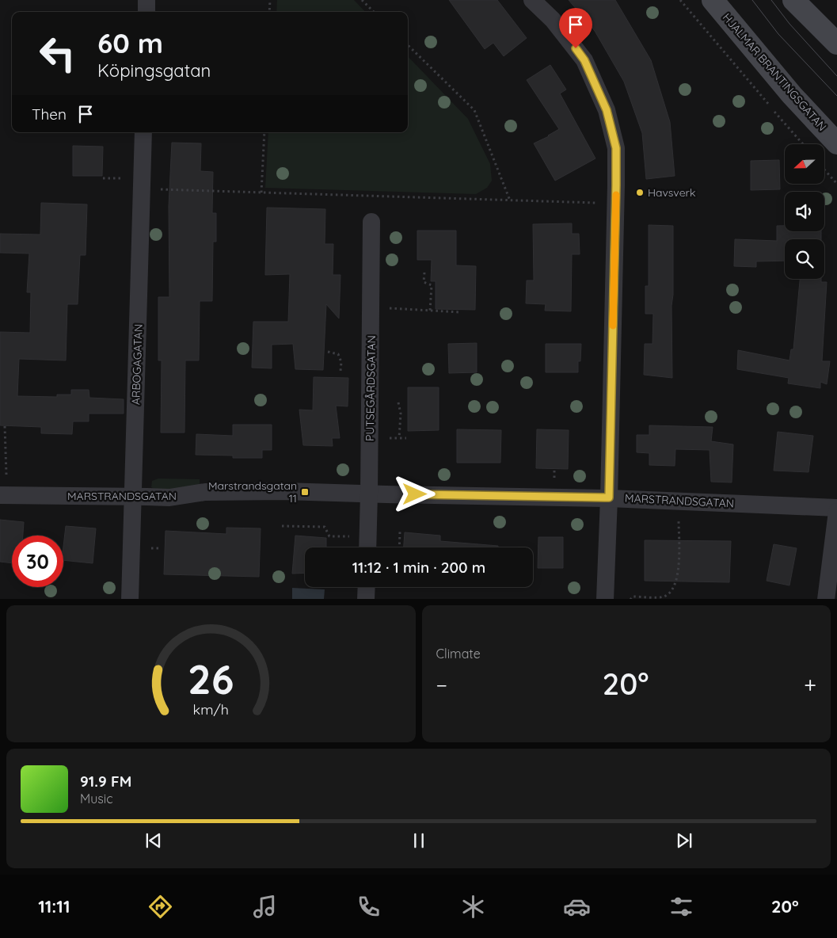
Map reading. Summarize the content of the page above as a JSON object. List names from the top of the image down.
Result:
{
  "streets": {
    "main road": ["HJALMAR BRANTINGSGATAN"],
    "street": ["ARBOGAGATAN", "PUTSEGÅRDSGATAN", "MARSTRANDSGATAN"]
  },
  "crossings": [
    ["ARBOGAGATAN", "MARSTRANDSGATAN"],
    ["PUTSEGÅRDSGATAN", "MARSTRANDSGATAN"]
  ],
  "places": {
    "other": ["Havsverk"],
    "transit": ["Marstrandsgatan 11"]
  },
  "north": "left",
  "page": {
    "turn": ["60 m", "Köpingsgatan"],
    "then": "Then",
    "limit": "30",
    "trip": "11:12 · 1 min · 200 m",
    "tile": "Climate",
    "heat": ["−", "20°", "+"],
    "song": ["91.9 FM", "Music"],
    "tabs": ["11:11", "20°"],
    "gauge": ["26", "km/h"]
  }
}
